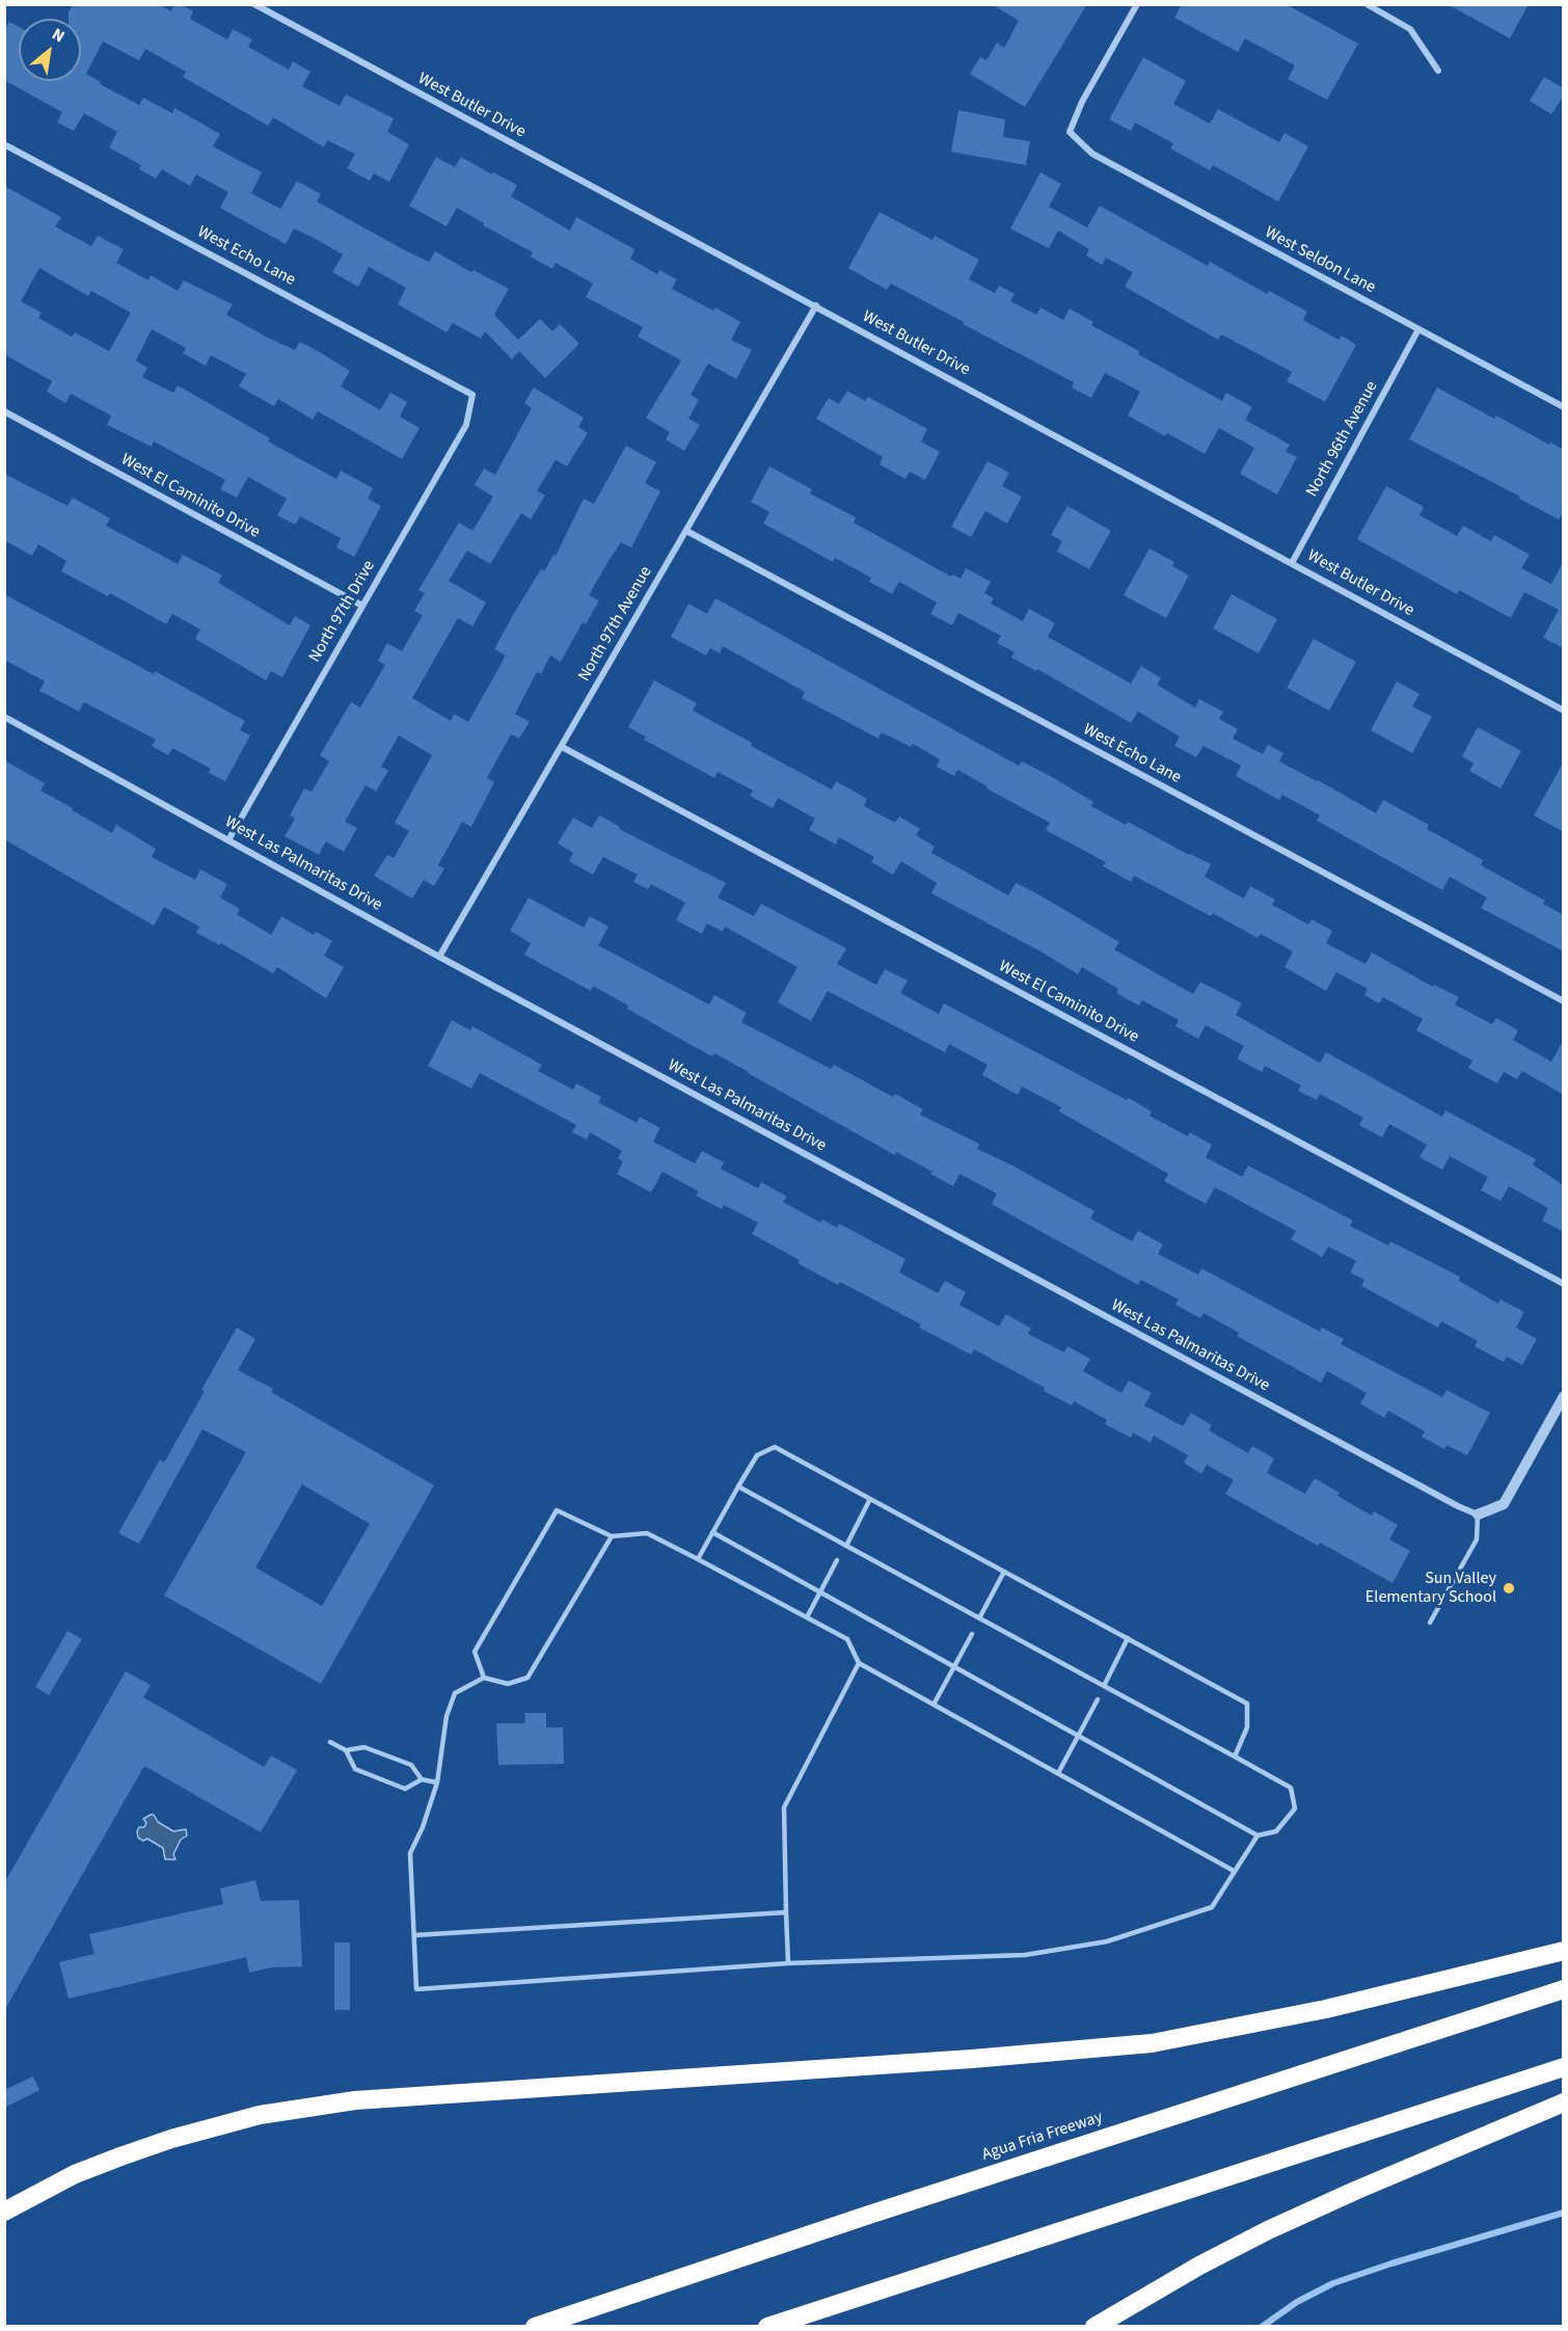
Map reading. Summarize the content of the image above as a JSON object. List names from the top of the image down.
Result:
{
  "streets": {
    "highway": ["Agua Fria Freeway"],
    "street": [
      "West Butler Drive",
      "West Echo Lane",
      "West Seldon Lane",
      "North 96th Avenue",
      "West El Caminito Drive",
      "North 97th Drive",
      "North 97th Avenue",
      "West Las Palmaritas Drive"
    ]
  },
  "crossings": [
    ["West Butler Drive", "North 96th Avenue"],
    ["West Butler Drive", "North 97th Avenue"],
    ["West Echo Lane", "North 97th Drive"],
    ["West Echo Lane", "North 97th Avenue"],
    ["West Seldon Lane", "North 96th Avenue"],
    ["West El Caminito Drive", "North 97th Drive"],
    ["West El Caminito Drive", "North 97th Avenue"],
    ["North 97th Drive", "West Las Palmaritas Drive"],
    ["North 97th Avenue", "West Las Palmaritas Drive"]
  ],
  "places": ["Sun Valley Elementary School"],
  "north": "top right"
}
